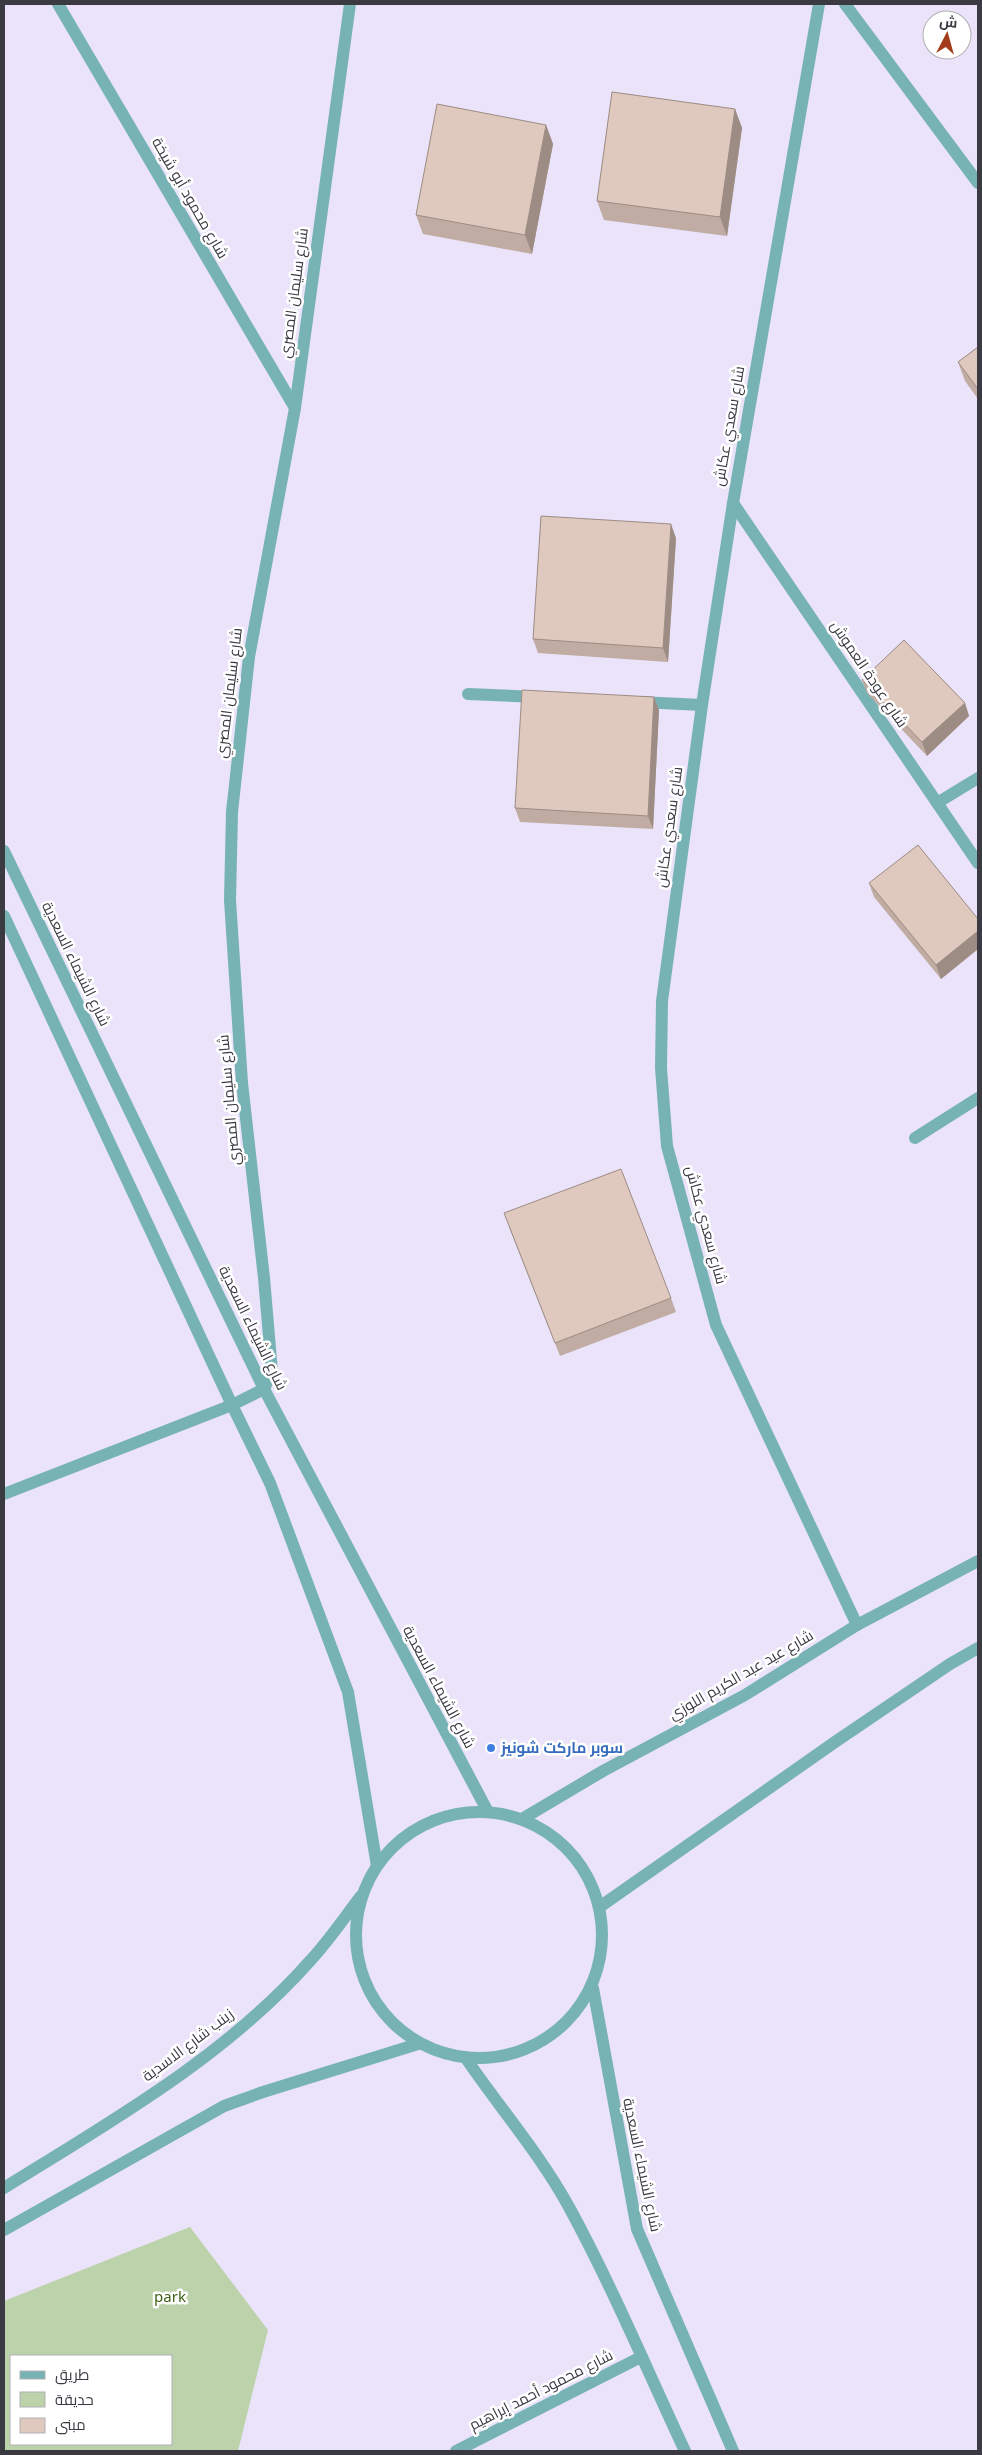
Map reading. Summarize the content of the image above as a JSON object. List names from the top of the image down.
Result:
{
  "streets": {
    "street": [
      "شارع محمود أبو شيخة",
      "شارع سليمان المصري",
      "شارع سعدي عكاش",
      "شارع عودة العموش",
      "شارع الشيماء السعدية",
      "شارع عيد عبد الكريم اللوزي",
      "زينب شارع الاسدية",
      "شارع محمود أحمد إبراهيم"
    ]
  },
  "crossings": [
    ["شارع محمود أبو شيخة", "شارع سليمان المصري"],
    ["شارع سليمان المصري", "شارع الشيماء السعدية"],
    ["شارع سعدي عكاش", "شارع عودة العموش"],
    ["شارع سعدي عكاش", "شارع عيد عبد الكريم اللوزي"]
  ],
  "parks": ["park"],
  "places": ["سوبر ماركت شونيز"],
  "legend": ["طريق", "حديقة", "مبنى"],
  "north": "top"
}
